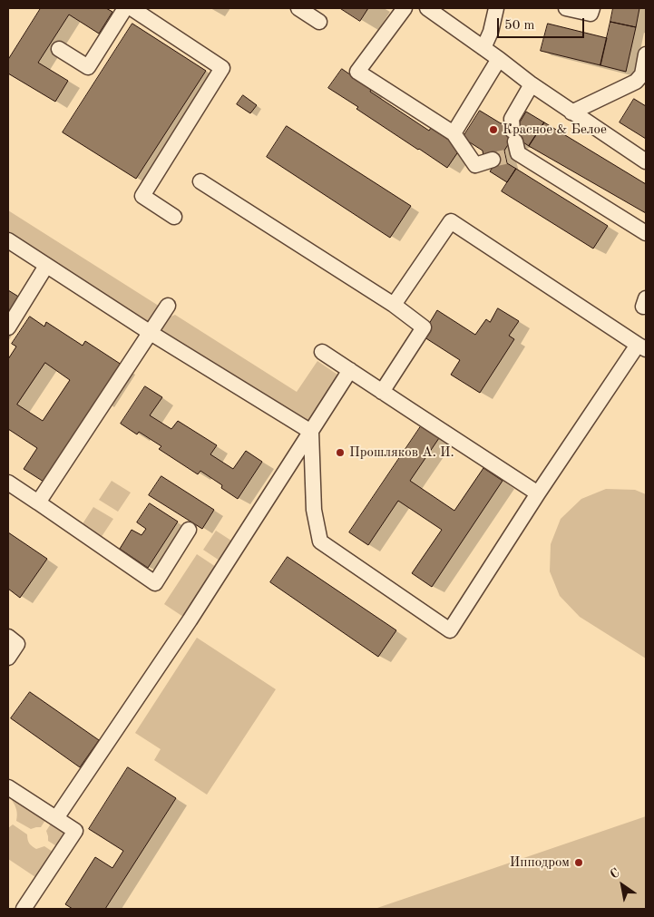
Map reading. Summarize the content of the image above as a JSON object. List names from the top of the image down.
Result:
{
  "places": ["Красное & Белое", "Прошляков А. И.", "Ипподром"],
  "scale_bar": "50 m",
  "north": "top left"
}
